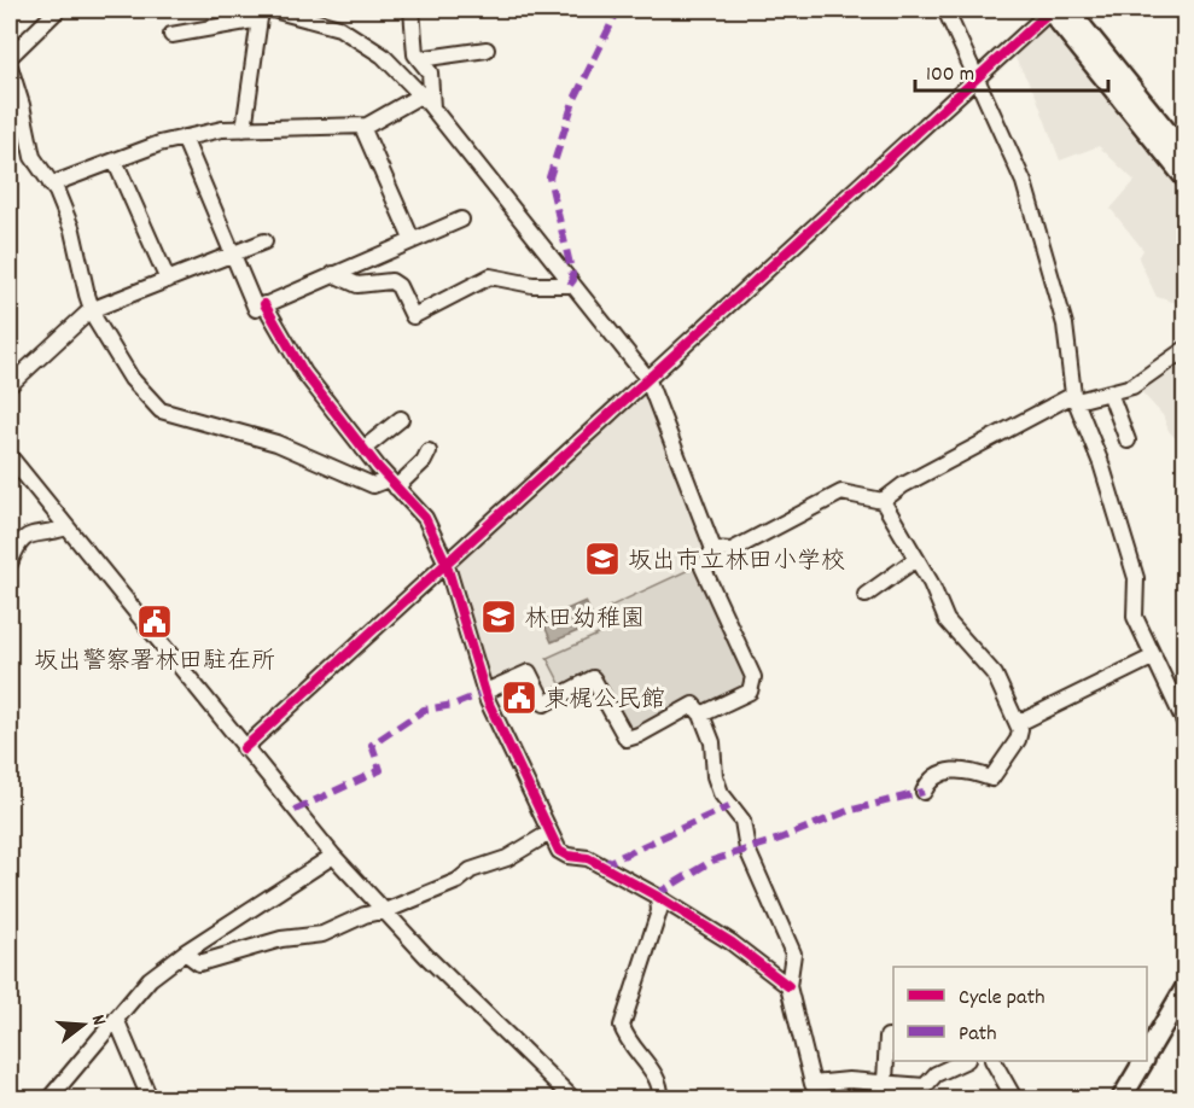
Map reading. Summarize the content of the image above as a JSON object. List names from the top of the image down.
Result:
{
  "places": {
    "school or university": ["坂出市立林田小学校", "林田幼稚園"],
    "public building": ["坂出警察署林田駐在所", "東梶公民館"]
  },
  "legend": ["Cycle path", "Path"],
  "scale_bar": "100 m",
  "north": "right"
}
